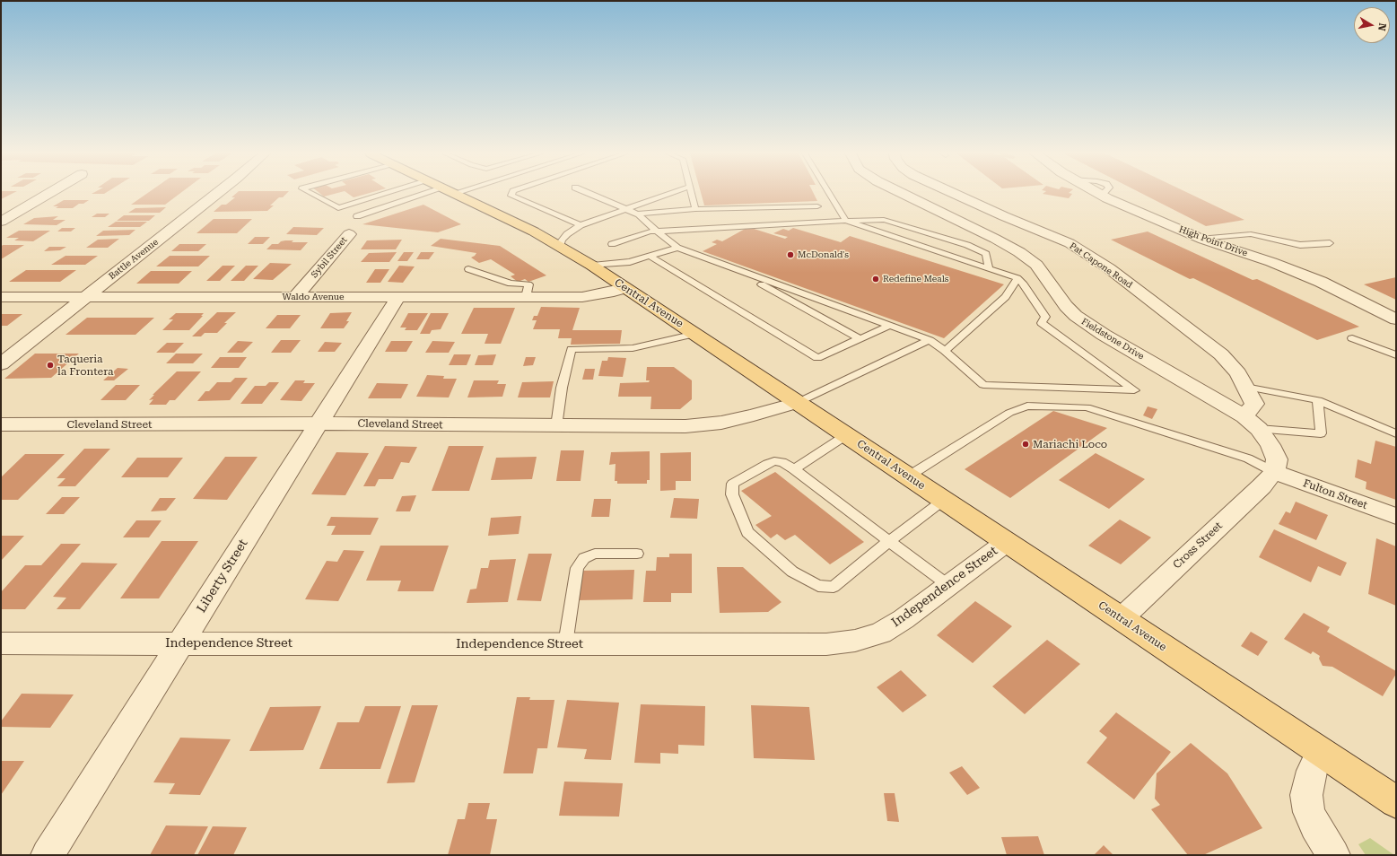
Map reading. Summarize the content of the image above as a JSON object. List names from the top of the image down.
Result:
{
  "streets": {
    "main road": ["Central Avenue"],
    "street": [
      "High Point Drive",
      "Sybil Street",
      "Battle Avenue",
      "Pat Capone Road",
      "Waldo Avenue",
      "Fieldstone Drive",
      "Cleveland Street",
      "Fulton Street",
      "Cross Street",
      "Liberty Street",
      "Independence Street"
    ]
  },
  "crossings": [
    ["Sybil Street", "Waldo Avenue"],
    ["Battle Avenue", "Waldo Avenue"],
    ["Waldo Avenue", "Central Avenue"],
    ["Waldo Avenue", "Liberty Street"],
    ["Central Avenue", "Cleveland Street"],
    ["Central Avenue", "Cross Street"],
    ["Central Avenue", "Independence Street"],
    ["Fieldstone Drive", "Fulton Street"],
    ["Fieldstone Drive", "Cross Street"],
    ["Cleveland Street", "Liberty Street"],
    ["Fulton Street", "Cross Street"],
    ["Liberty Street", "Independence Street"]
  ],
  "places": [
    "McDonald's",
    "Redefine Meals",
    "Taqueria la Frontera",
    "Mariachi Loco"
  ],
  "north": "right"
}
